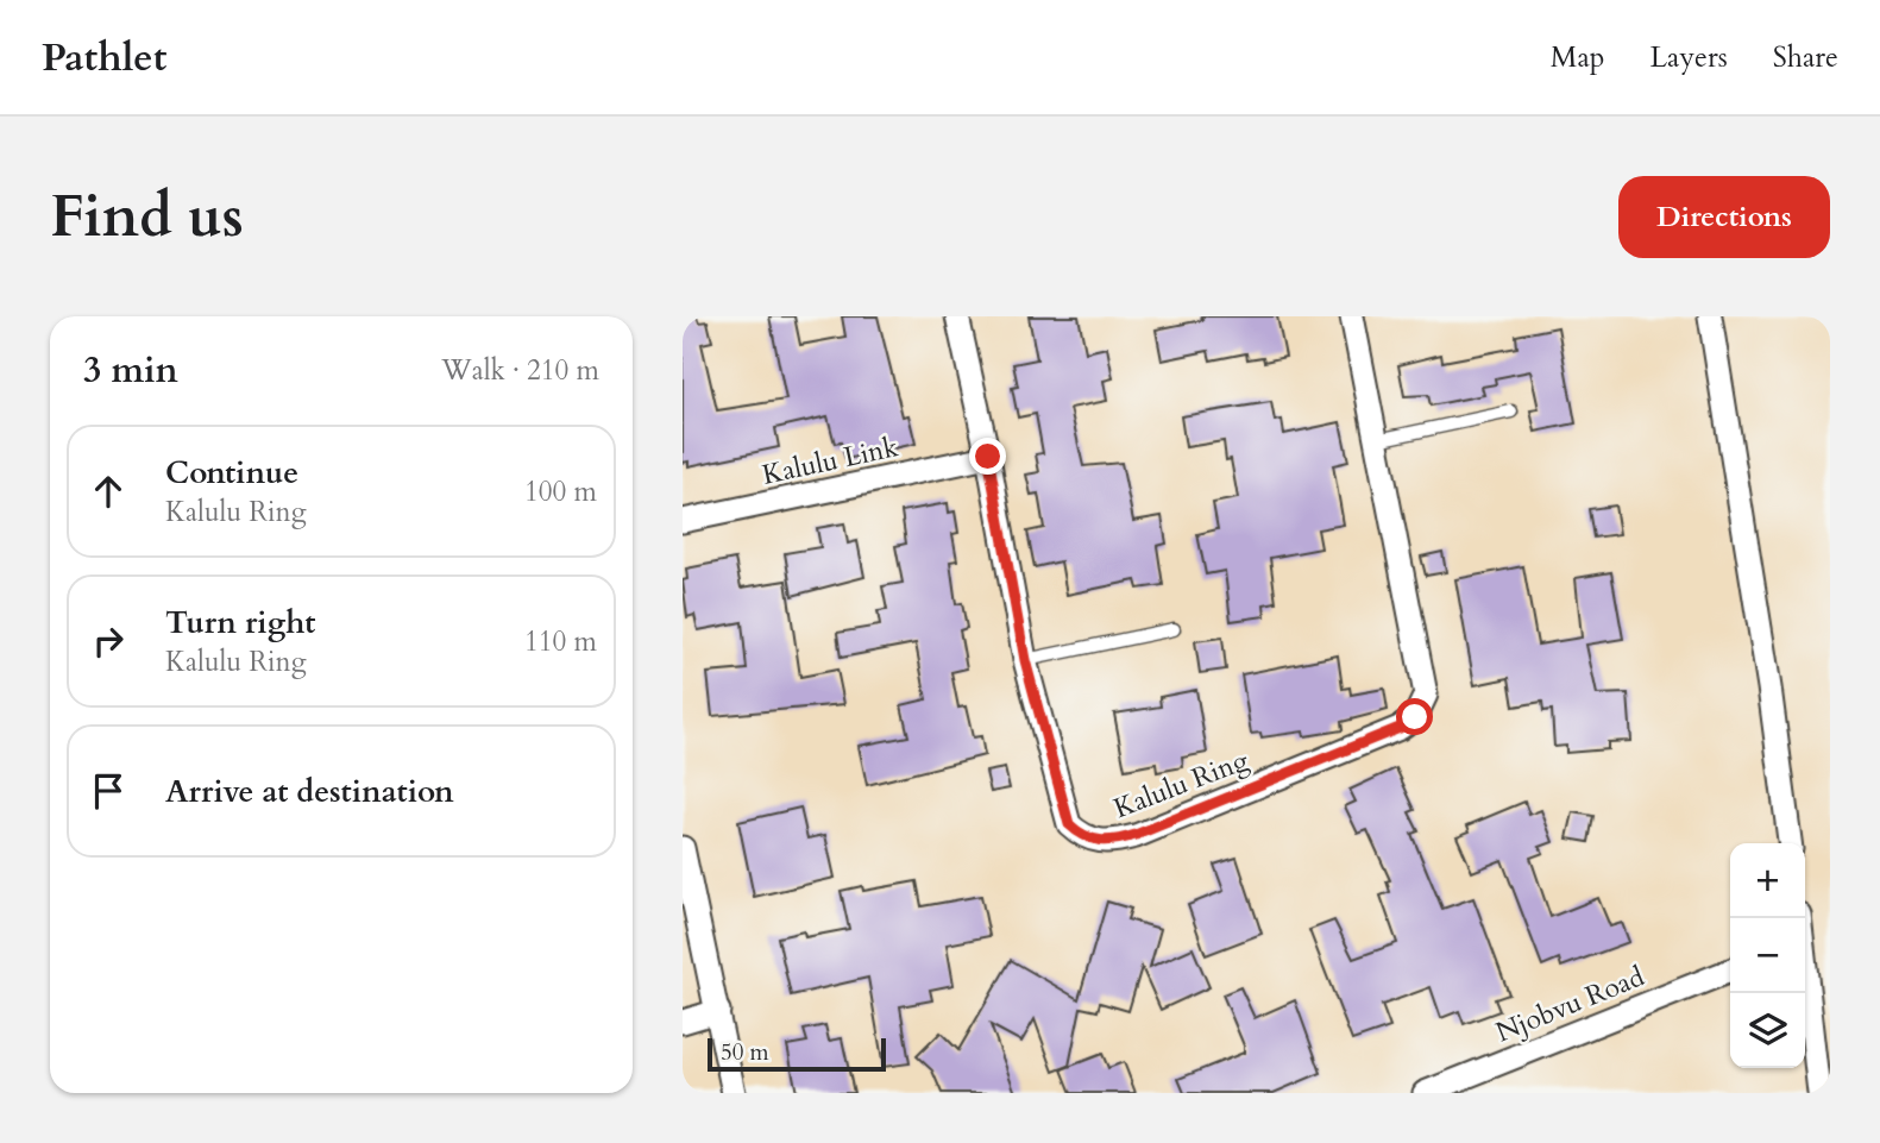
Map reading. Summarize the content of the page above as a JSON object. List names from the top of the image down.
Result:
{
  "streets": {
    "street": ["Kalulu Link", "Kalulu Ring", "Njobvu Road"]
  },
  "crossings": [
    ["Kalulu Link", "Kalulu Ring"]
  ],
  "scale_bar": "50 m",
  "page": {
    "header": "Pathlet",
    "nav": ["Map", "Layers", "Share"],
    "buttons": "Directions",
    "title": "Find us",
    "heading": ["3 min", "Walk · 210 m"],
    "list": [
      ["Continue", "Kalulu Ring", "100 m"],
      ["Turn right", "Kalulu Ring", "110 m"],
      "Arrive at destination"
    ],
    "map_buttons": ["+", "−"],
    "scale": "50 m"
  }
}
